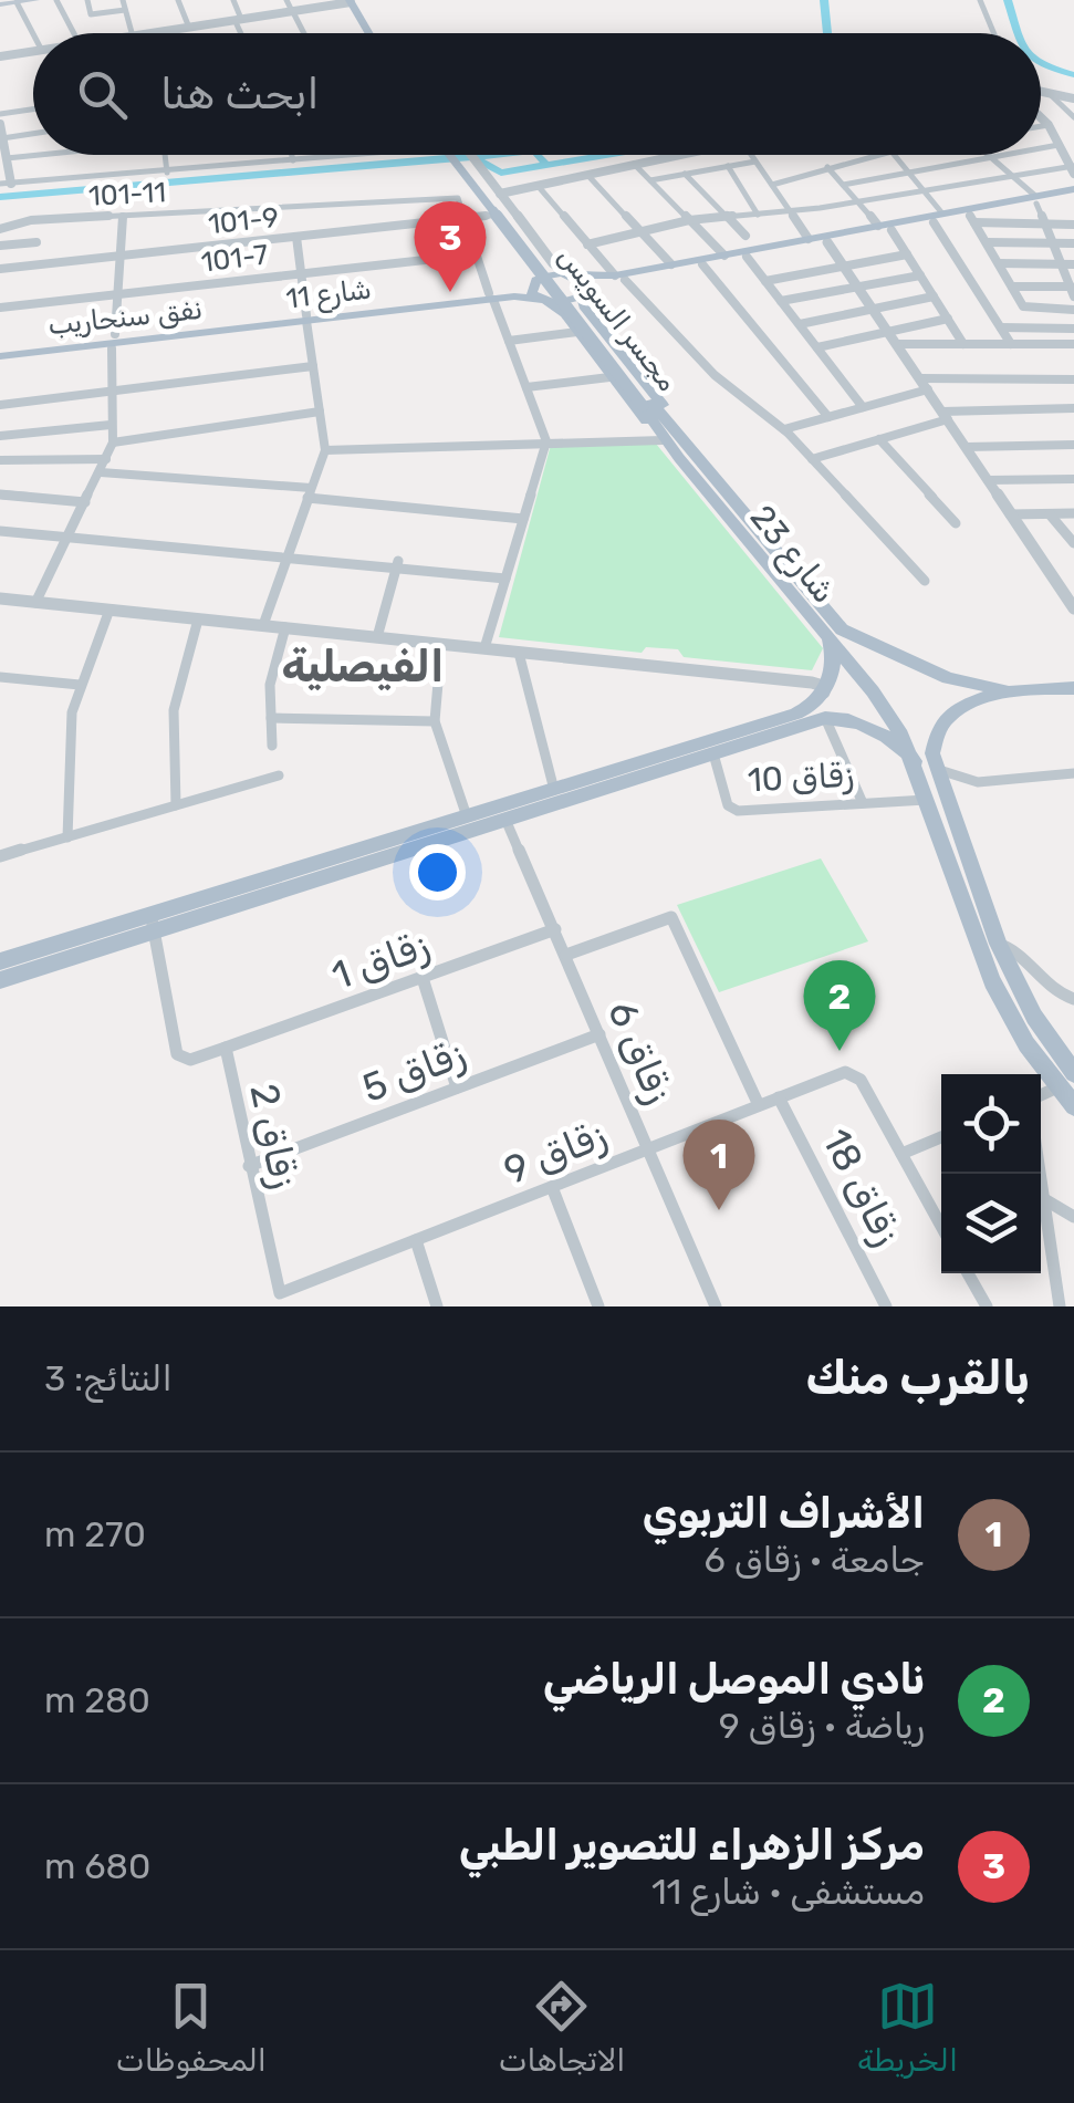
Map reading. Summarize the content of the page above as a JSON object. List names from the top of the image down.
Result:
{
  "streets": {
    "main road": [
      "شارع 11",
      "نفق سنحاريب",
      "مجسر السويس",
      "شارع 23"
    ],
    "street": [
      "101-11",
      "101-9",
      "101-7",
      "زقاق 10",
      "زقاق 1",
      "زقاق 6",
      "زقاق 5",
      "زقاق 2",
      "زقاق 9",
      "زقاق 18"
    ]
  },
  "crossings": [
    ["101-11", "101-9"],
    ["101-9", "مجسر السويس"],
    ["شارع 11", "نفق سنحاريب"],
    ["شارع 11", "شارع 23"],
    ["مجسر السويس", "شارع 23"],
    ["شارع 23", "زقاق 10"],
    ["زقاق 1", "زقاق 6"],
    ["زقاق 1", "زقاق 2"],
    ["زقاق 6", "زقاق 5"],
    ["زقاق 6", "زقاق 9"],
    ["زقاق 5", "زقاق 2"],
    ["زقاق 2", "زقاق 9"],
    ["زقاق 9", "زقاق 18"]
  ],
  "districts": ["الفيصلية"],
  "page": {
    "search": "ابحث هنا",
    "pins": ["3", "2", "1"],
    "heading": ["بالقرب منك", "النتائج: 3"],
    "list": [
      {
        "mark": "1",
        "name": "الأشراف التربوي",
        "note": "جامعة · زقاق 6",
        "value": "270 m"
      },
      {
        "mark": "2",
        "name": "نادي الموصل الرياضي",
        "note": "رياضة · زقاق 9",
        "value": "280 m"
      },
      {
        "mark": "3",
        "name": "مركز الزهراء للتصوير الطبي",
        "note": "مستشفى · شارع 11",
        "value": "680 m"
      }
    ],
    "nav": ["الخريطة", "الاتجاهات", "المحفوظات"]
  }
}
